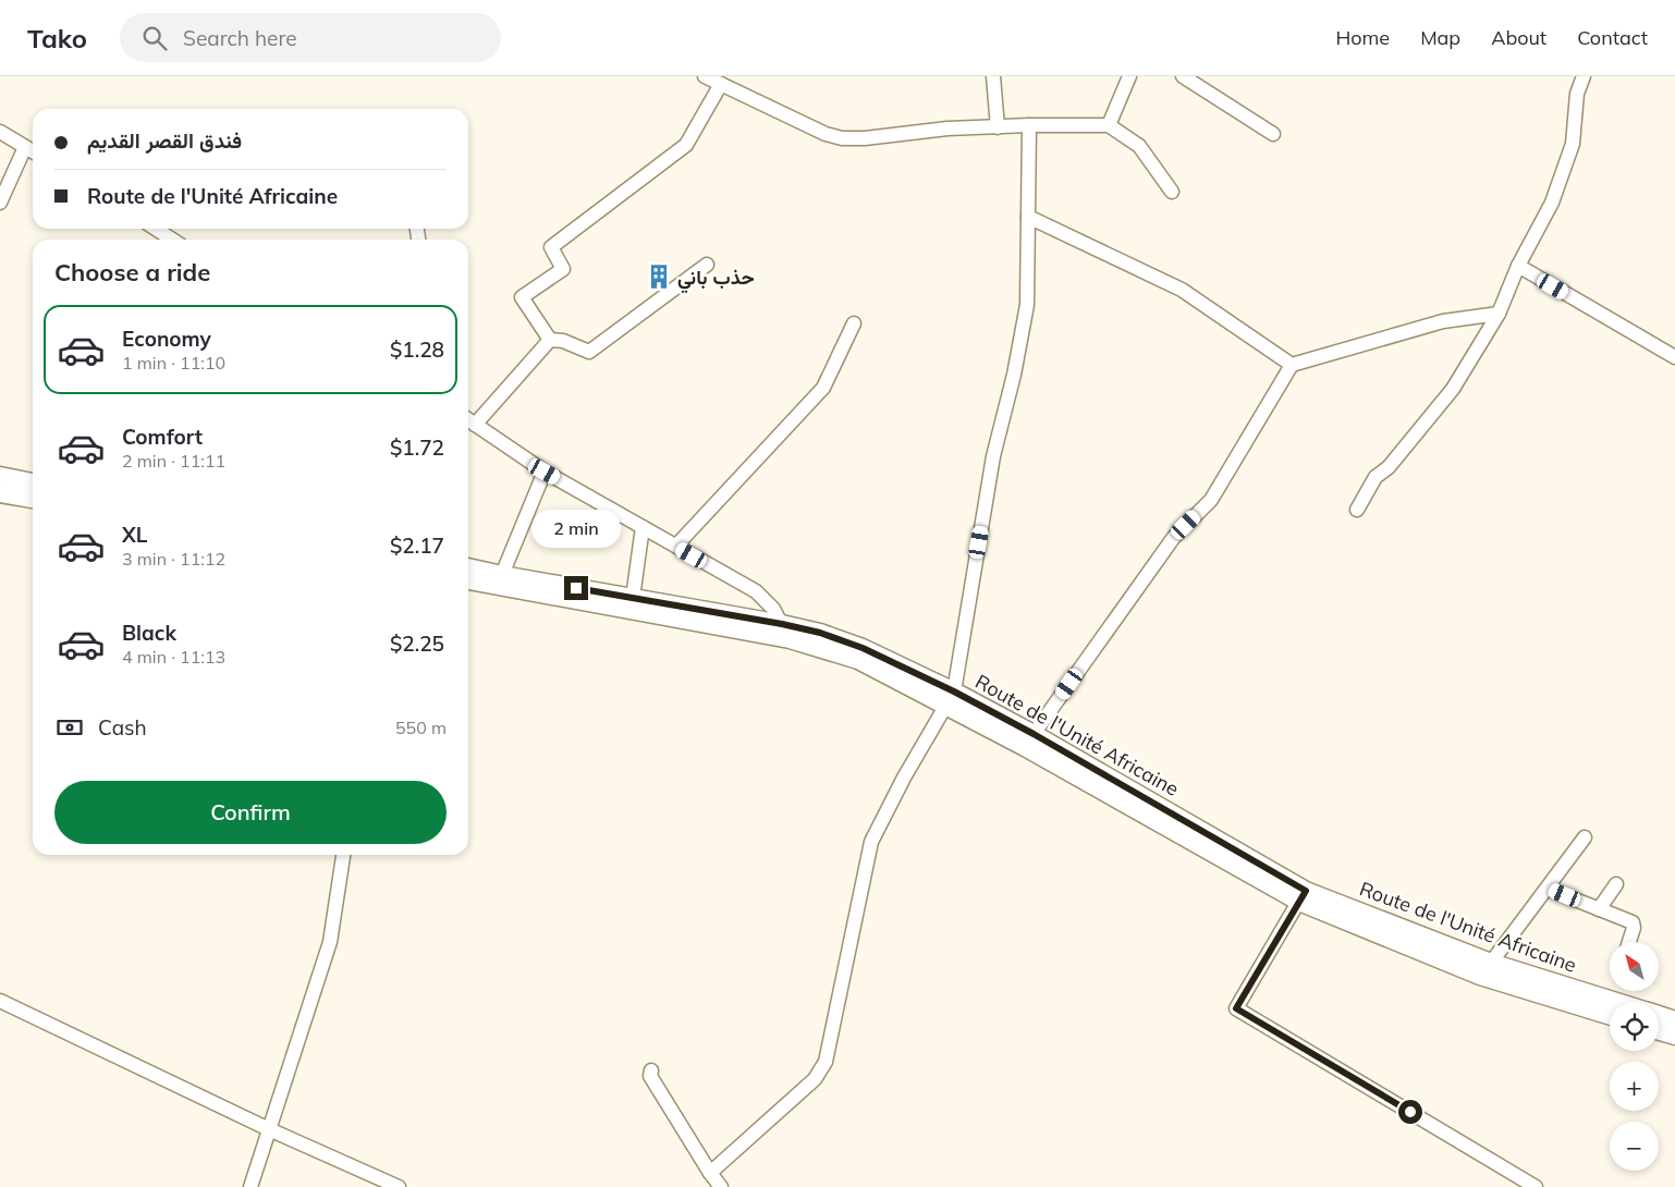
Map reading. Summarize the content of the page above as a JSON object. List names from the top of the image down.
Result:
{
  "streets": {
    "main road": ["Route de l'Unité Africaine"]
  },
  "places": {
    "building": ["حذب باني"]
  },
  "north": "top left",
  "page": {
    "header": "Tako",
    "search": "Search here",
    "nav": [
      "Home",
      "Map",
      "About",
      "Contact"
    ],
    "banner": ["فندق القصر القديم", "Route de l'Unité Africaine"],
    "heading": "Choose a ride",
    "list": [
      {
        "name": "Economy",
        "note": "1 min · 11:10",
        "value": "$1.28"
      },
      {
        "name": "Comfort",
        "note": "2 min · 11:11",
        "value": "$1.72"
      },
      {
        "name": "XL",
        "note": "3 min · 11:12",
        "value": "$2.17"
      },
      {
        "name": "Black",
        "note": "4 min · 11:13",
        "value": "$2.25"
      }
    ],
    "bubble": "2 min",
    "pay": ["Cash", "550 m"],
    "buttons": "Confirm",
    "map_buttons": ["+", "−"]
  }
}
